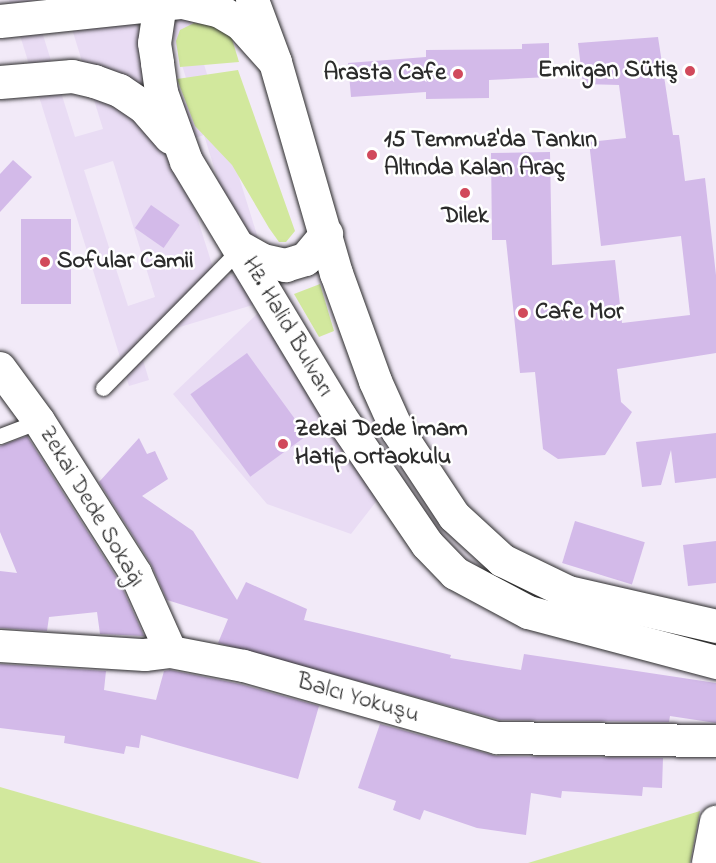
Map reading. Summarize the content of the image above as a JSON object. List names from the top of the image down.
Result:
{
  "streets": {
    "main road": ["Hz. Halid Bulvarı"],
    "street": ["Zekai Dede Sokağı", "Balcı Yokuşu"]
  },
  "crossings": [
    ["Zekai Dede Sokağı", "Balcı Yokuşu"]
  ],
  "places": [
    "Emirgan Sütiş",
    "Arasta Cafe",
    "15 Temmuz'da Tankın Altında Kalan Araç",
    "Dilek",
    "Sofular Camii",
    "Cafe Mor",
    "Zekai Dede İmam Hatip Ortaokulu"
  ]
}
